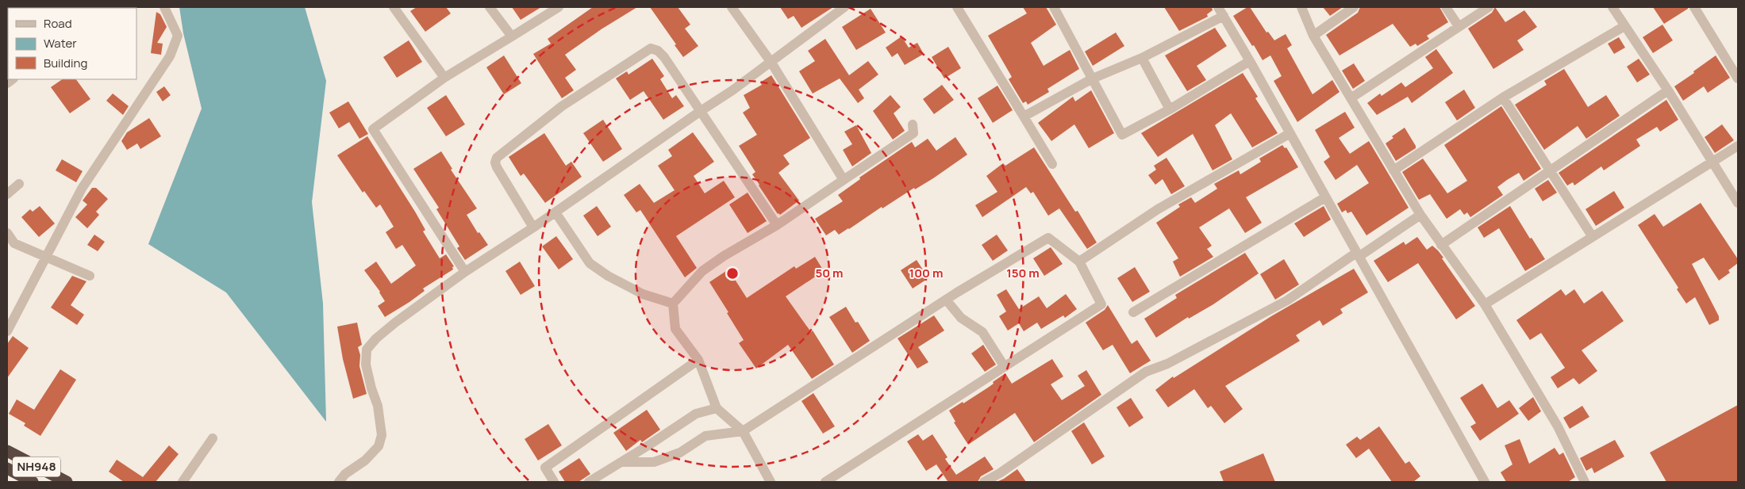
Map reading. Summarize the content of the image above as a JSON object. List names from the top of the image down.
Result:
{
  "streets": {
    "highway": ["NH948"]
  },
  "legend": ["Road", "Water", "Building"],
  "rings": ["50 m", "100 m", "150 m"]
}
